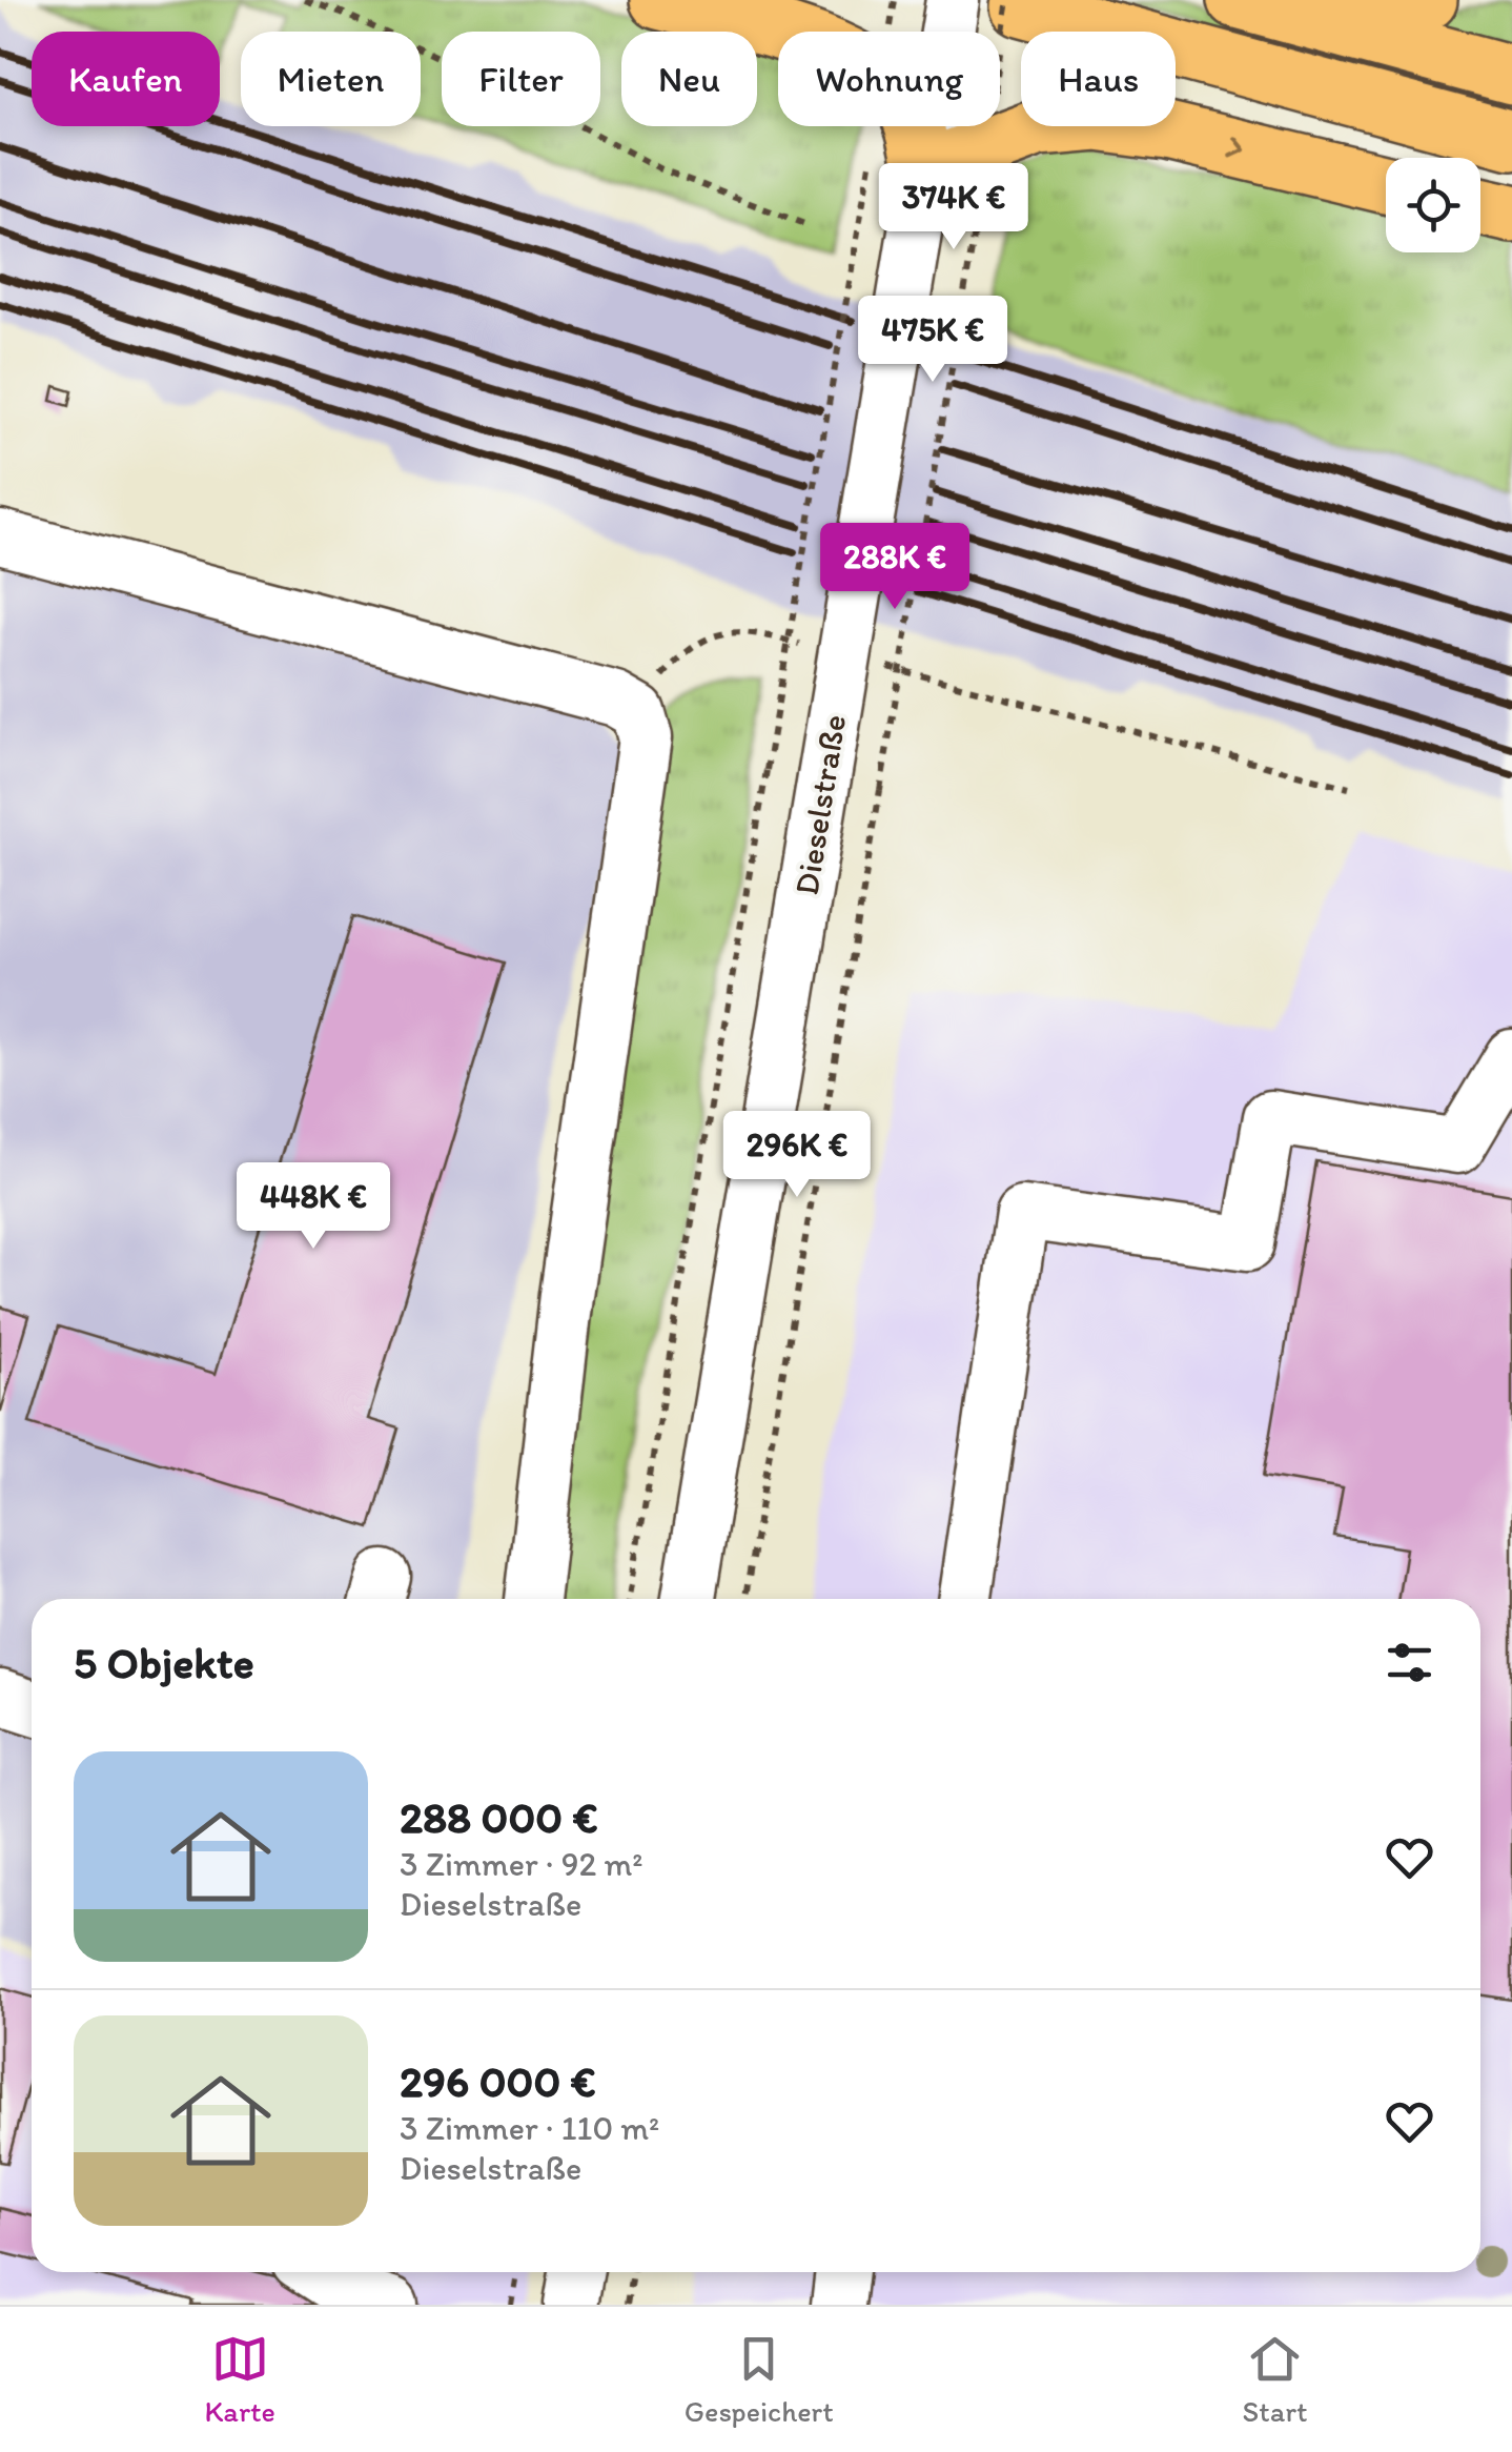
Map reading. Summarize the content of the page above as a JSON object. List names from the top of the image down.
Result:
{
  "streets": {
    "street": ["Dieselstraße"]
  },
  "page": {
    "chip": [
      "Kaufen",
      "Mieten",
      "Filter",
      "Neu",
      "Wohnung",
      "Haus"
    ],
    "price": [
      "374K €",
      "475K €",
      "288K €",
      "296K €",
      "448K €"
    ],
    "heading": "5 Objekte",
    "list": [
      {
        "name": "288 000 €",
        "note": "3 Zimmer · 92 m² · Dieselstraße"
      },
      {
        "name": "296 000 €",
        "note": "3 Zimmer · 110 m² · Dieselstraße"
      }
    ],
    "tabs": ["Karte", "Gespeichert", "Start"]
  }
}
